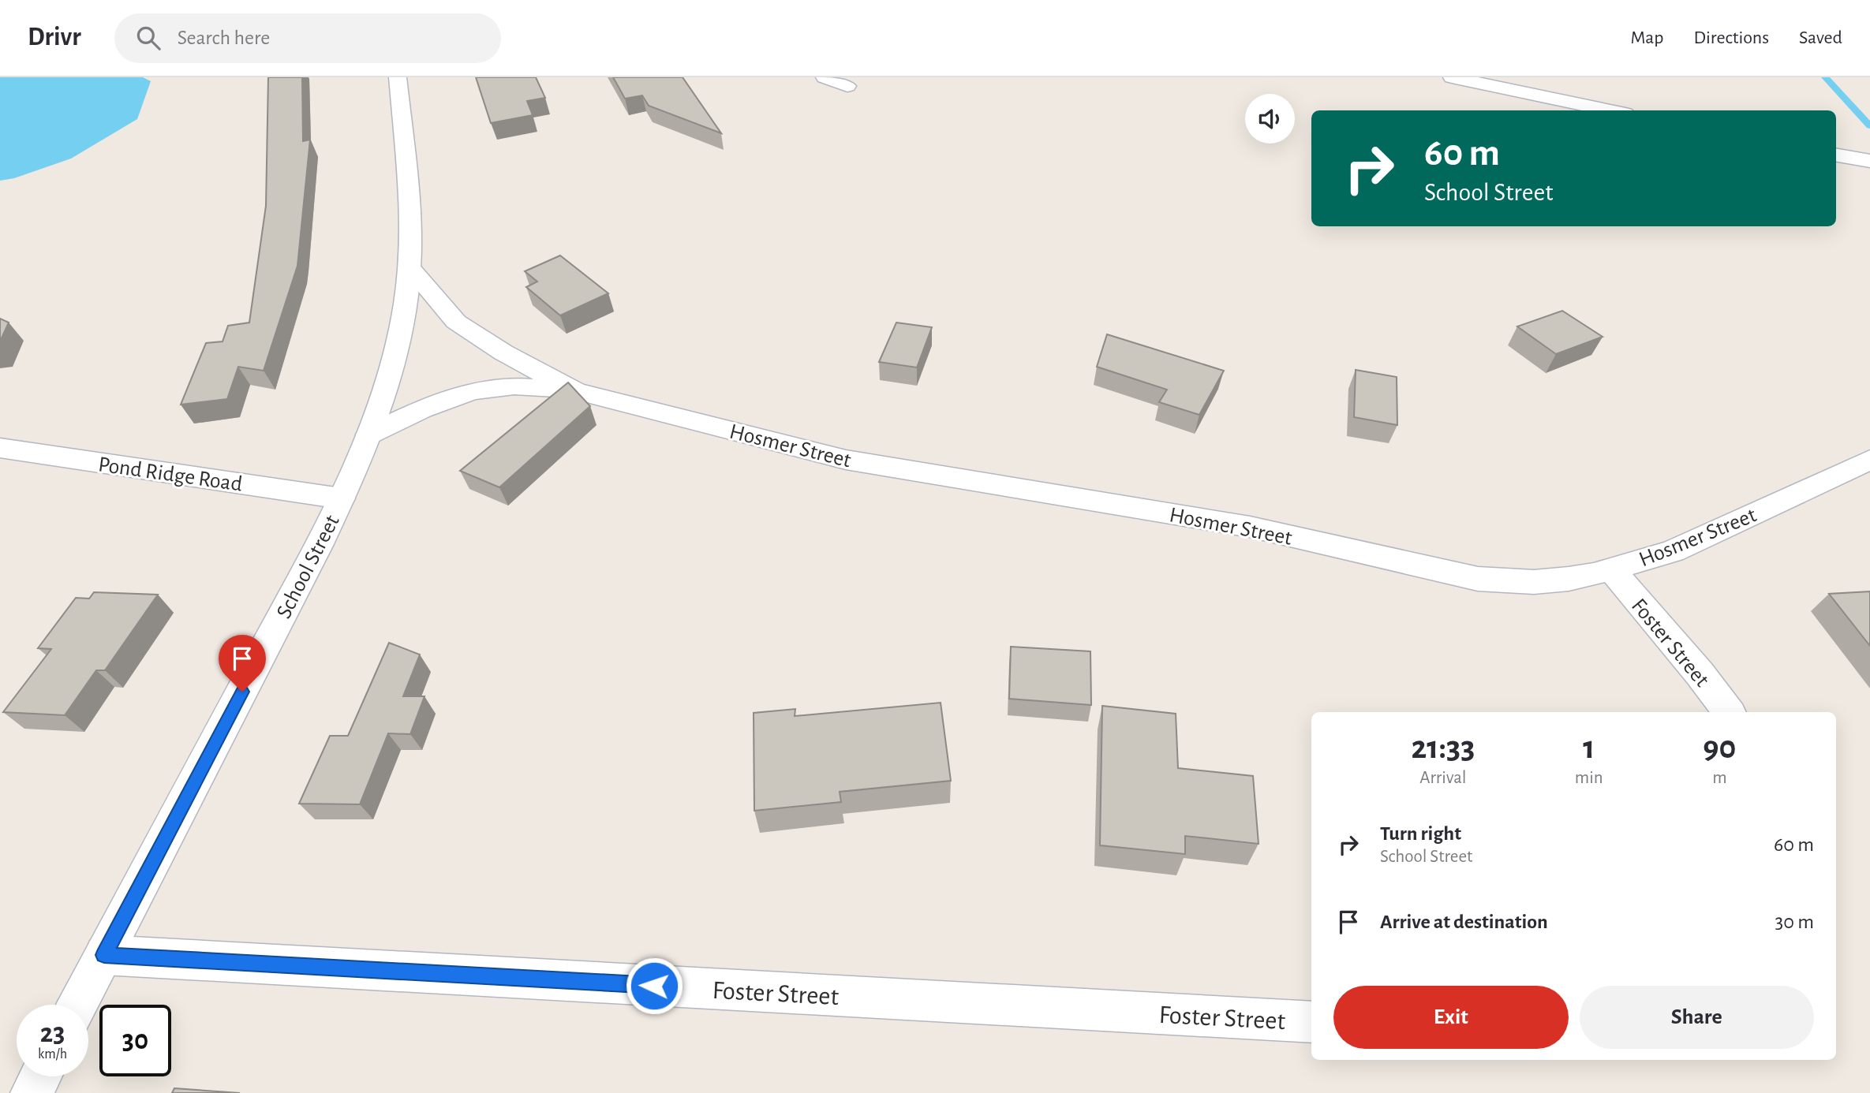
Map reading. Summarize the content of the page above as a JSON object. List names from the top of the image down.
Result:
{
  "streets": {
    "street": [
      "Hosmer Street",
      "Pond Ridge Road",
      "School Street",
      "Foster Street"
    ]
  },
  "crossings": [
    ["Hosmer Street", "School Street"],
    ["Hosmer Street", "Foster Street"],
    ["Pond Ridge Road", "School Street"],
    ["School Street", "Foster Street"]
  ],
  "page": {
    "header": "Drivr",
    "search": "Search here",
    "nav": ["Map", "Directions", "Saved"],
    "turn": ["60 m", "School Street"],
    "eta": [
      "21:33",
      "Arrival",
      "1",
      "min",
      "90",
      "m"
    ],
    "list": [
      {
        "name": "Turn right",
        "note": "School Street",
        "value": "60 m"
      },
      {
        "name": "Arrive at destination",
        "value": "30 m"
      }
    ],
    "buttons": ["Exit", "Share"],
    "speed": "23 km/h",
    "limit": "30"
  }
}
